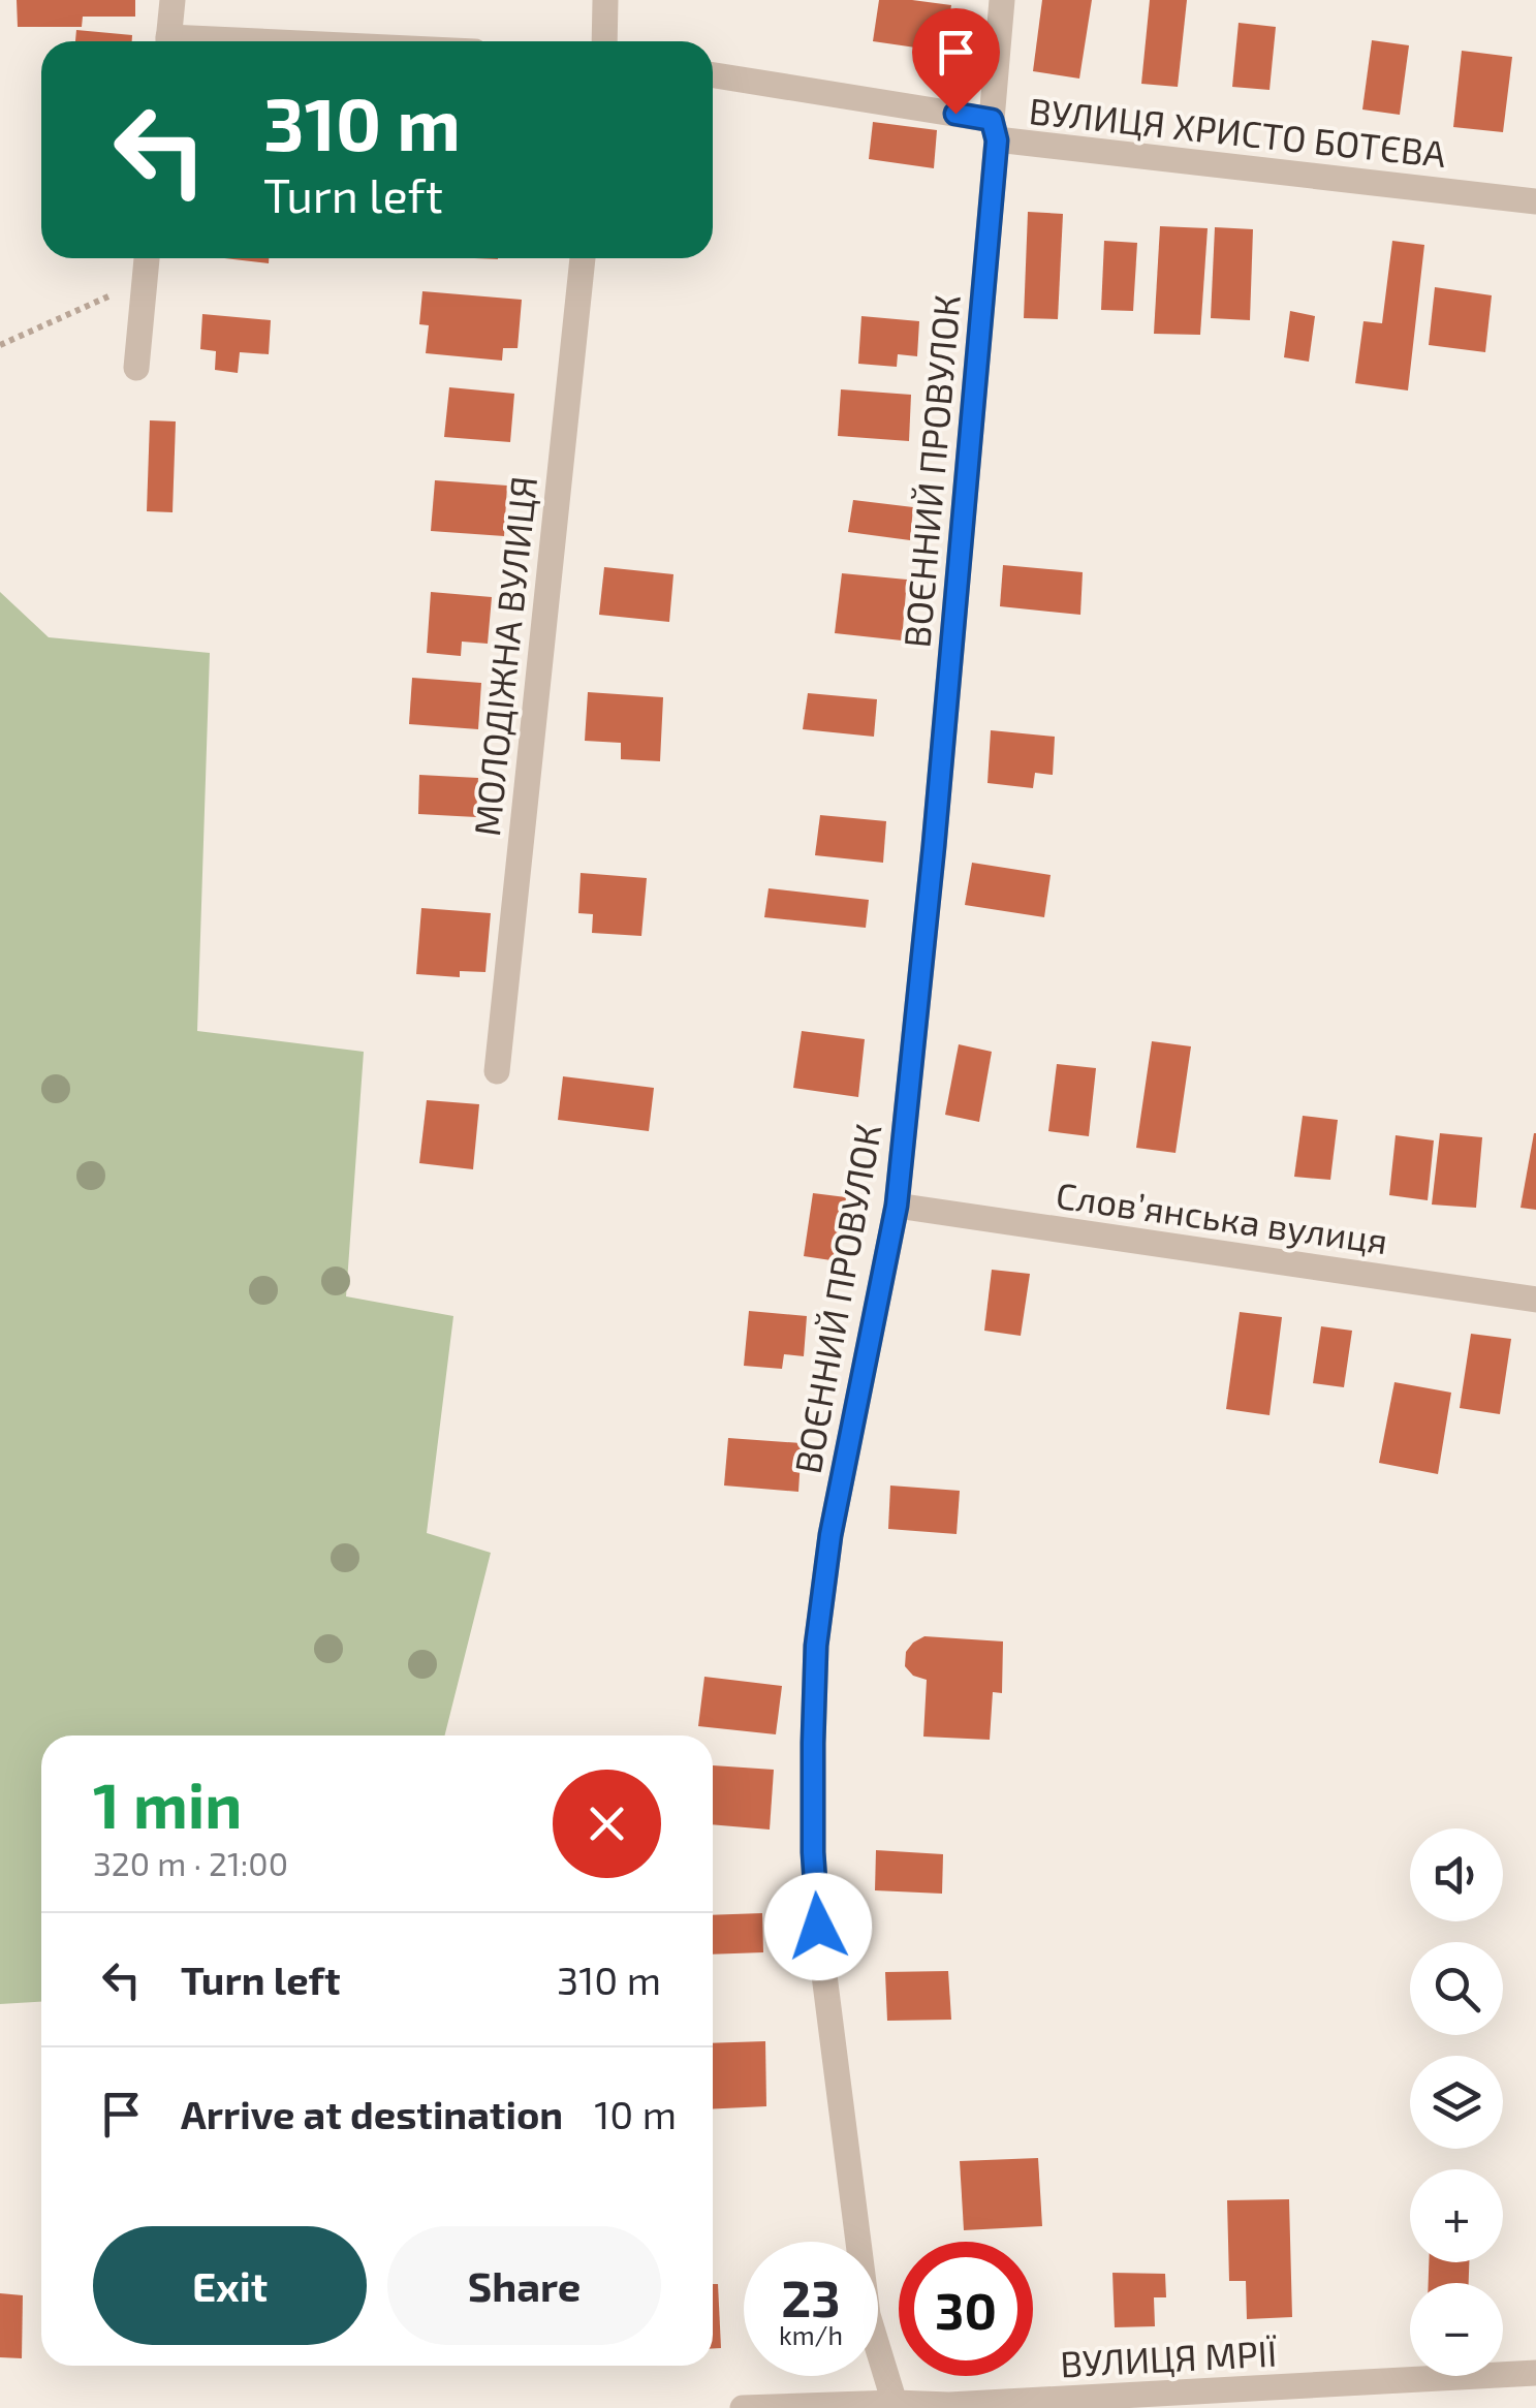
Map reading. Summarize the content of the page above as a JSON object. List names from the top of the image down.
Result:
{
  "streets": {
    "street": [
      "ВУЛИЦЯ ХРИСТО БОТЄВА",
      "ВОЄННИЙ ПРОВУЛОК",
      "МОЛОДІЖНА ВУЛИЦЯ",
      "Словʼянська вулиця",
      "ВУЛИЦЯ МРІЇ"
    ]
  },
  "crossings": [
    ["ВУЛИЦЯ ХРИСТО БОТЄВА", "ВОЄННИЙ ПРОВУЛОК"],
    ["ВОЄННИЙ ПРОВУЛОК", "Словʼянська вулиця"],
    ["ВОЄННИЙ ПРОВУЛОК", "ВУЛИЦЯ МРІЇ"]
  ],
  "page": {
    "turn": ["310 m", "Turn left"],
    "heading": ["1 min", "320 m · 21:00"],
    "map_buttons": ["+", "−"],
    "list": [
      {
        "name": "Turn left",
        "value": "310 m"
      },
      {
        "name": "Arrive at destination",
        "value": "10 m"
      }
    ],
    "buttons": ["Exit", "Share"],
    "speed": "23 km/h",
    "limit": "30"
  }
}
